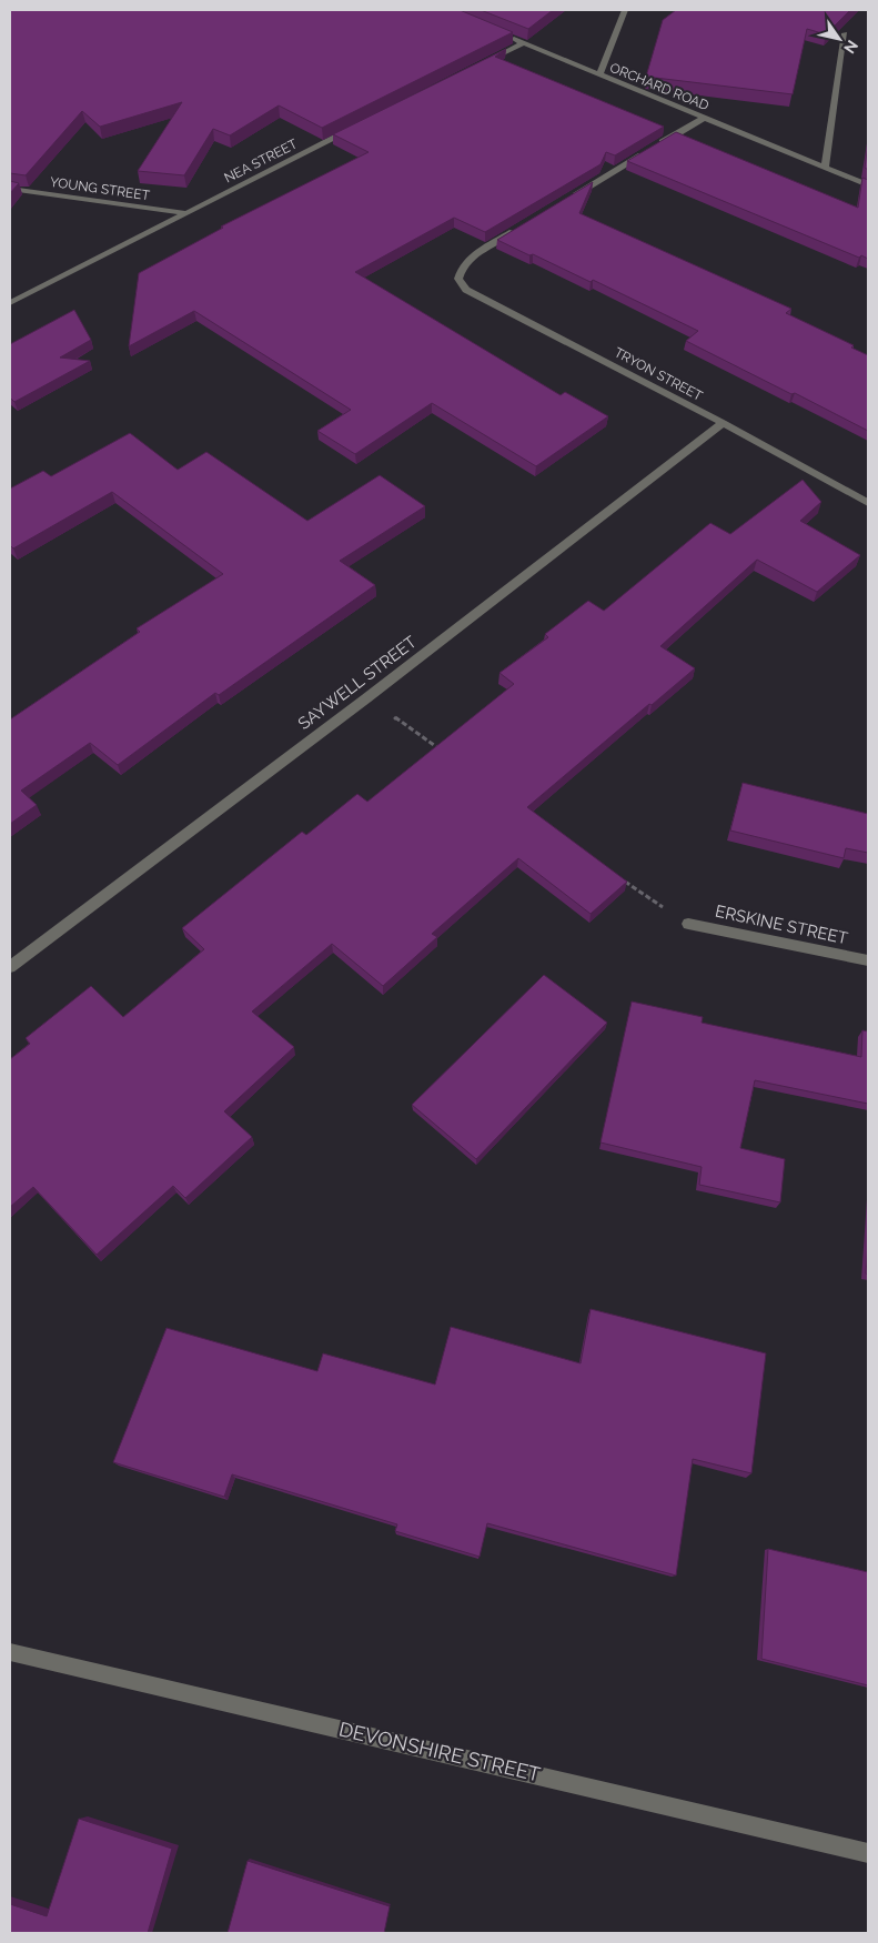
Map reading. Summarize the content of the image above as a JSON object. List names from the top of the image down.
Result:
{
  "streets": {
    "street": [
      "ORCHARD ROAD",
      "NEA STREET",
      "YOUNG STREET",
      "TRYON STREET",
      "SAYWELL STREET",
      "ERSKINE STREET",
      "DEVONSHIRE STREET"
    ]
  },
  "crossings": [
    ["NEA STREET", "YOUNG STREET"],
    ["TRYON STREET", "SAYWELL STREET"]
  ],
  "north": "bottom right"
}
